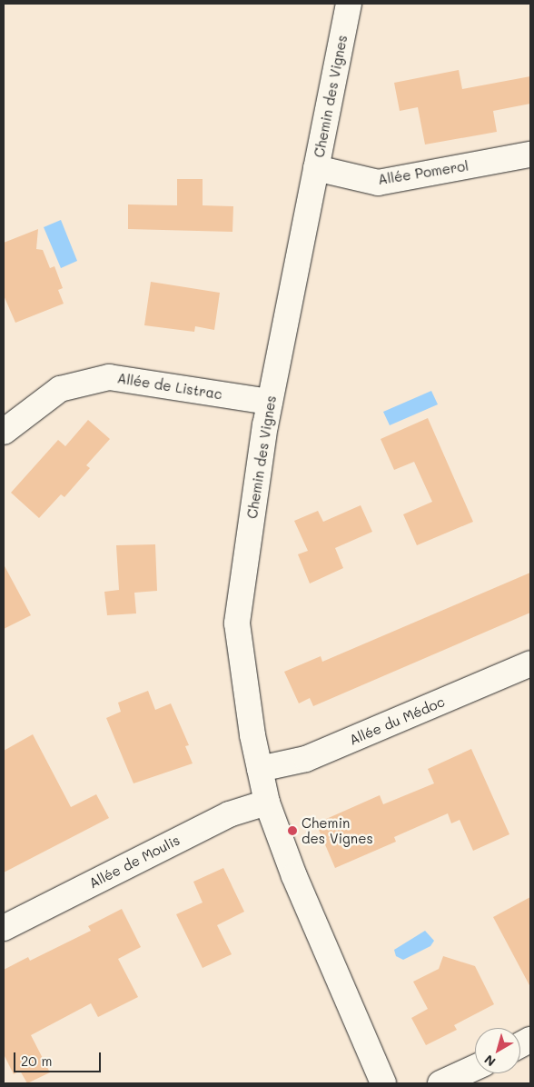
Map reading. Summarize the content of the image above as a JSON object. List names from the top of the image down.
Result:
{
  "streets": {
    "street": [
      "Chemin des Vignes",
      "Allée Pomerol",
      "Allée de Listrac",
      "Allée du Médoc",
      "Allée de Moulis"
    ]
  },
  "crossings": [
    ["Chemin des Vignes", "Allée Pomerol"],
    ["Chemin des Vignes", "Allée de Listrac"],
    ["Chemin des Vignes", "Allée du Médoc"],
    ["Chemin des Vignes", "Allée de Moulis"]
  ],
  "places": ["Chemin des Vignes"],
  "scale_bar": "20 m",
  "north": "bottom left"
}
